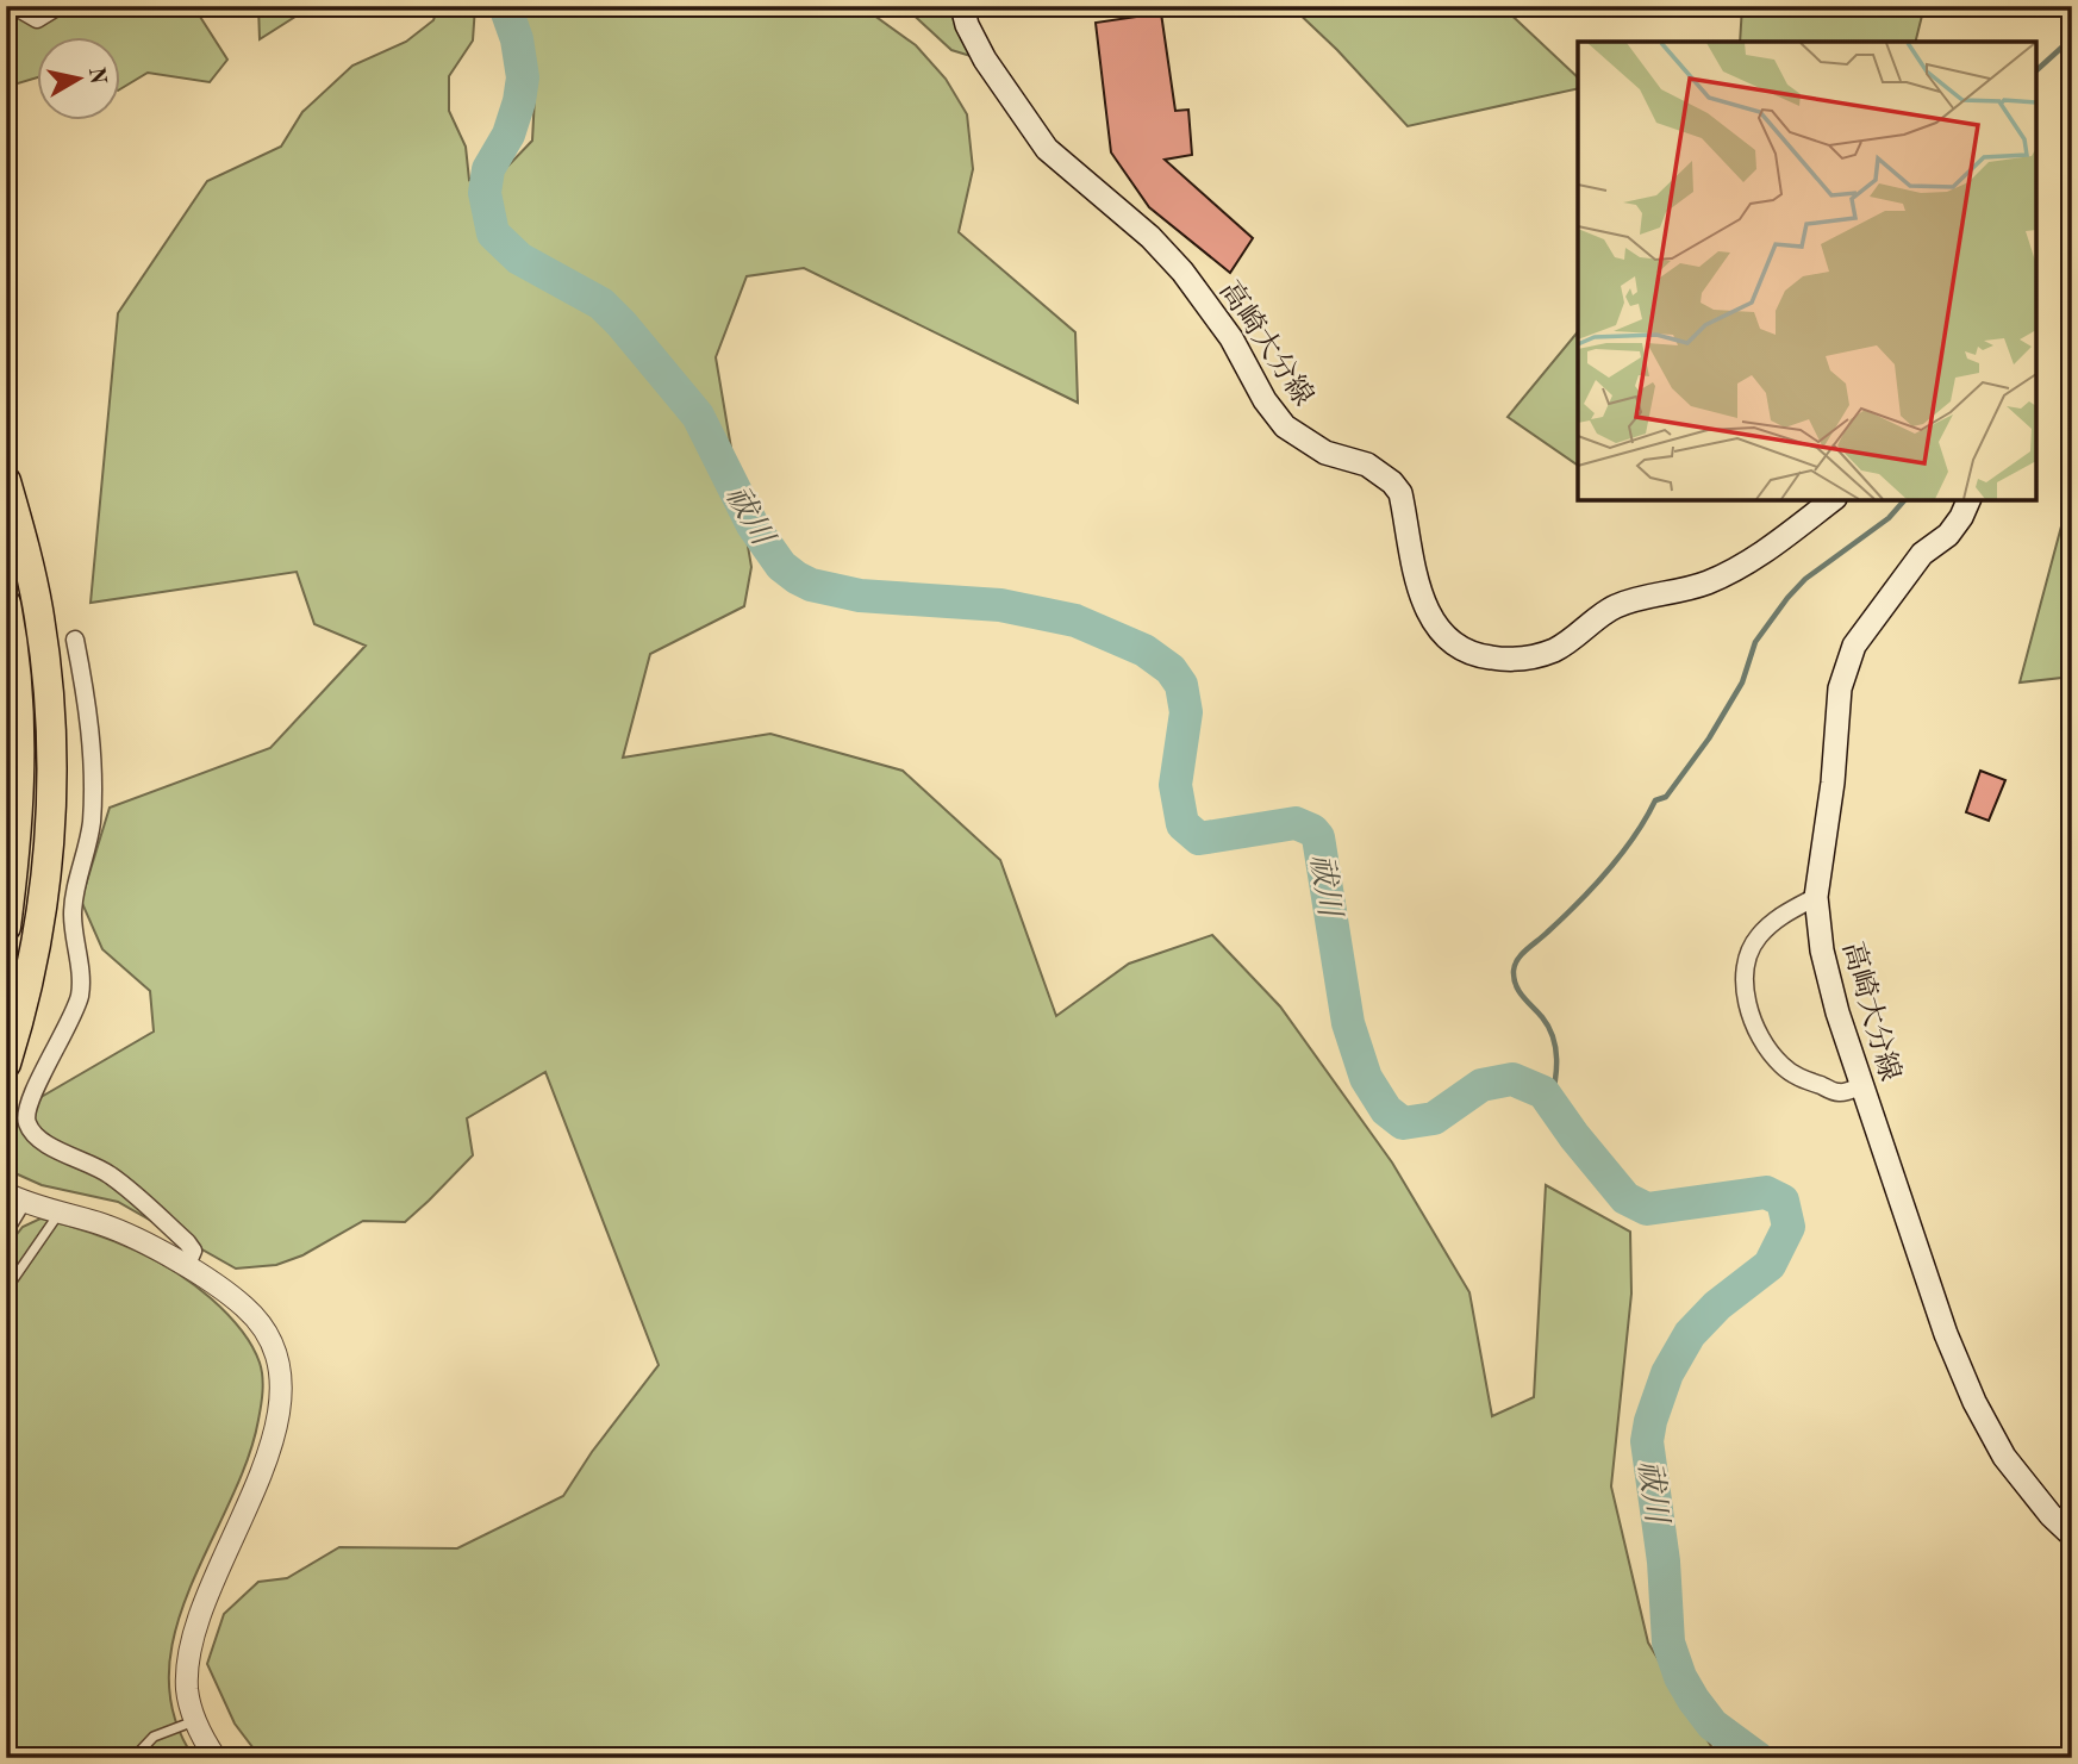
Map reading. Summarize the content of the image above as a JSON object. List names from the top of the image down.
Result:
{
  "streets": {
    "main road": ["高崎大分線"]
  },
  "water": ["祓川"],
  "north": "right"
}
